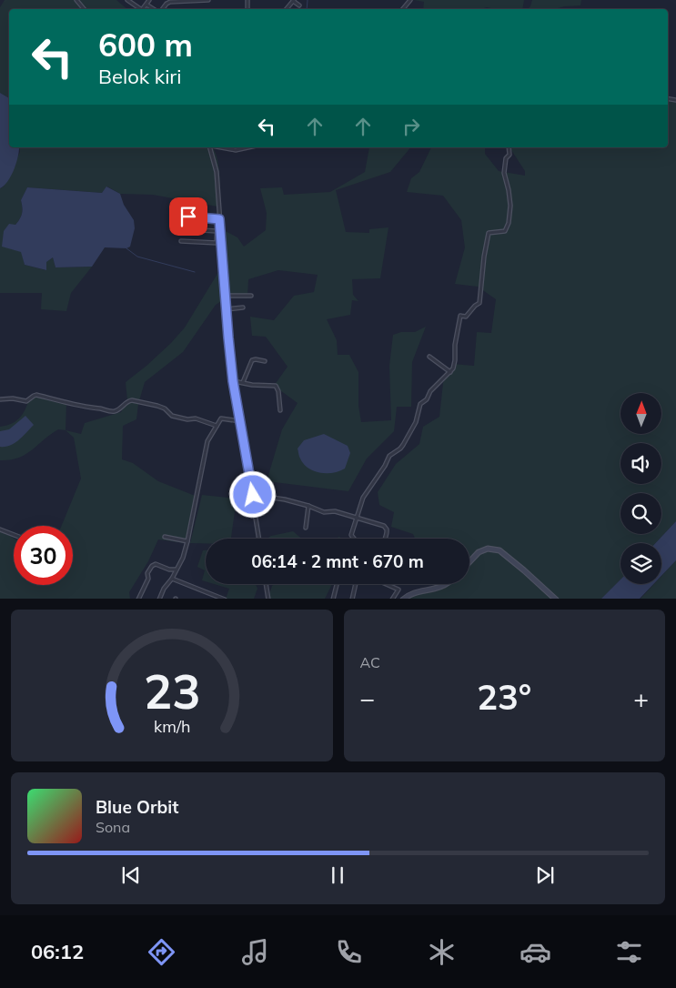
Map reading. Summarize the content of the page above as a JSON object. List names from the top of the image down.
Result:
{
  "north": "top",
  "page": {
    "turn": ["600 m", "Belok kiri"],
    "limit": "30",
    "trip": "06:14 · 2 mnt · 670 m",
    "tile": "AC",
    "heat": ["−", "23°", "+"],
    "song": ["Blue Orbit", "Sona"],
    "tabs": "06:12",
    "gauge": ["23", "km/h"]
  }
}
